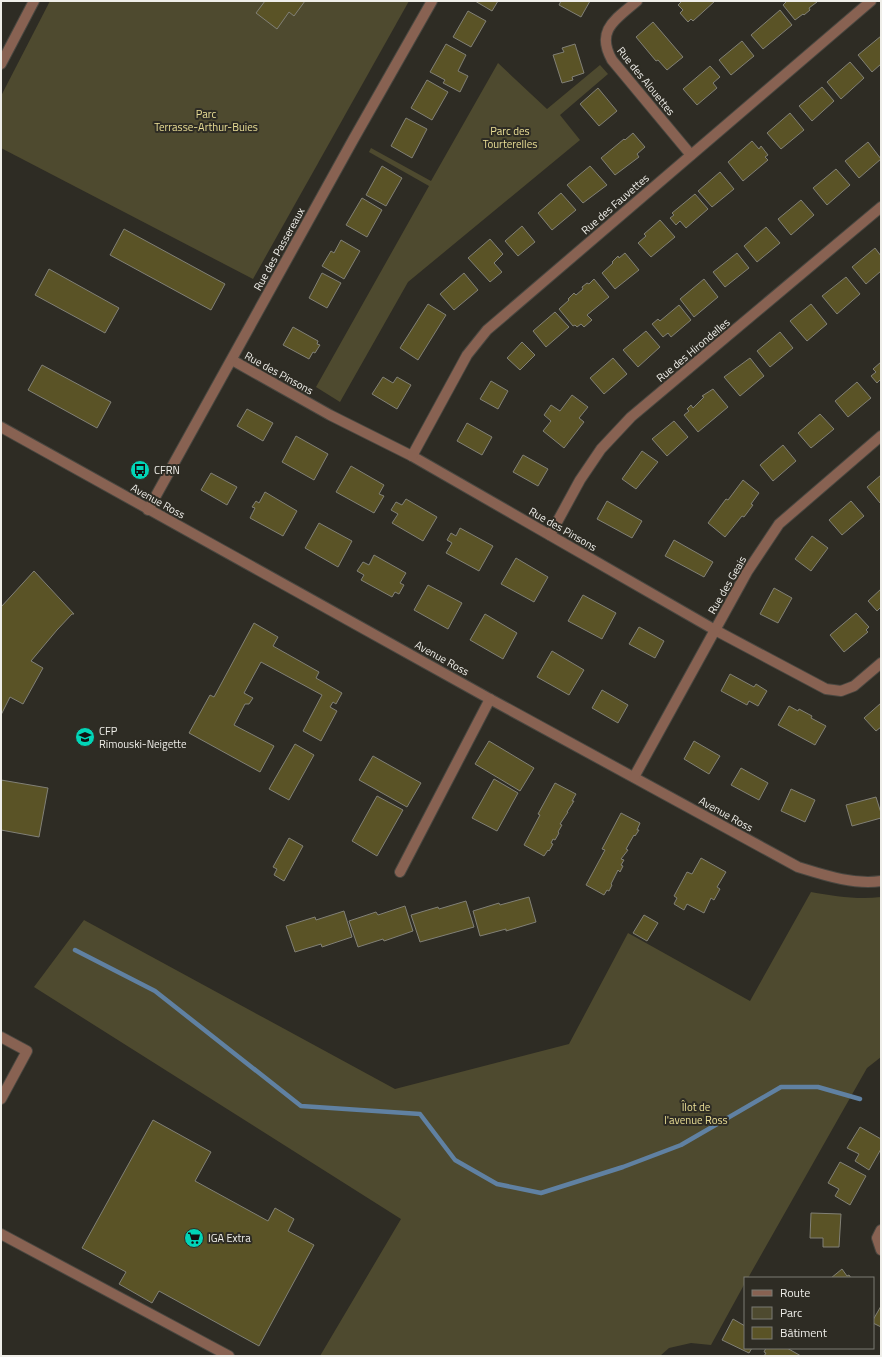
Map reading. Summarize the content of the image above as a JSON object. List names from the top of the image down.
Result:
{
  "streets": {
    "street": [
      "Rue des Alouettes",
      "Rue des Fauvettes",
      "Rue des Passereaux",
      "Rue des Hirondelles",
      "Rue des Pinsons",
      "Avenue Ross",
      "Rue des Geais"
    ]
  },
  "crossings": [
    ["Rue des Alouettes", "Rue des Fauvettes"],
    ["Rue des Fauvettes", "Rue des Pinsons"],
    ["Rue des Passereaux", "Rue des Pinsons"],
    ["Rue des Passereaux", "Avenue Ross"],
    ["Rue des Hirondelles", "Rue des Pinsons"],
    ["Rue des Pinsons", "Rue des Geais"],
    ["Avenue Ross", "Rue des Geais"]
  ],
  "parks": ["Parc Terrasse-Arthur-Buies", "Parc des Tourterelles", "Îlot de l'avenue Ross"],
  "places": {
    "bus stop": ["CFRN"],
    "school or university": ["CFP Rimouski-Neigette"],
    "supermarket": ["IGA Extra"]
  },
  "legend": ["Route", "Parc", "Bâtiment"]
}
